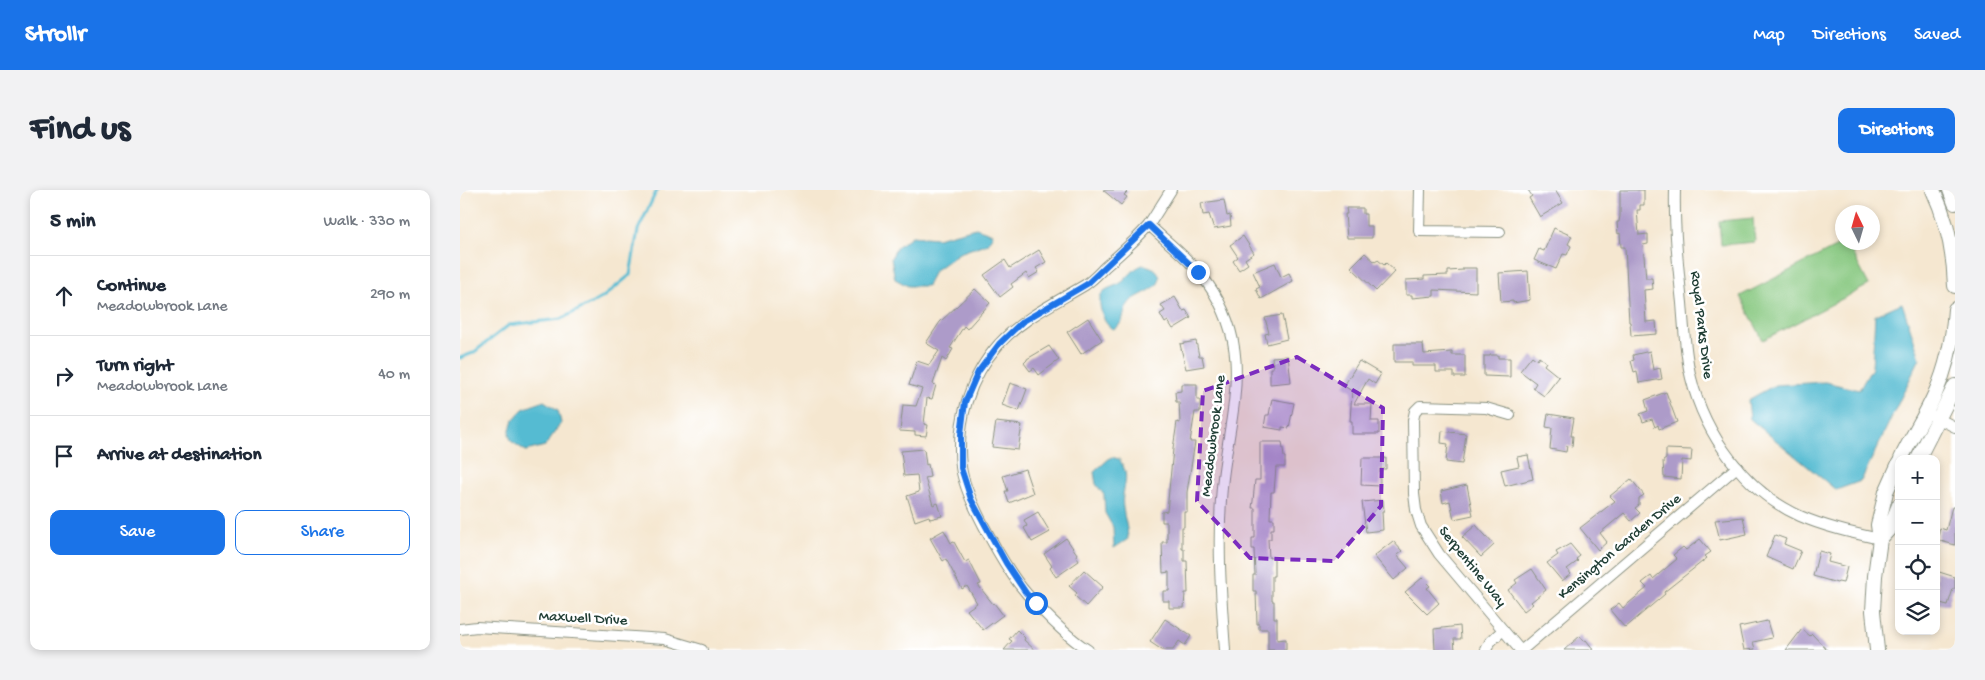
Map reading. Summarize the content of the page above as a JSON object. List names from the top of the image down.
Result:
{
  "streets": {
    "street": [
      "Royal Parks Drive",
      "Meadowbrook Lane",
      "Kensington Garden Drive",
      "Serpentine Way",
      "Maxwell Drive"
    ]
  },
  "crossings": [
    ["Royal Parks Drive", "Kensington Garden Drive"],
    ["Kensington Garden Drive", "Serpentine Way"]
  ],
  "north": "top",
  "page": {
    "header": "Strollr",
    "nav": ["Map", "Directions", "Saved"],
    "buttons": [
      "Directions",
      ["Save", "Share"]
    ],
    "title": "Find us",
    "heading": ["5 min", "Walk · 330 m"],
    "list": [
      ["Continue", "Meadowbrook Lane", "290 m"],
      ["Turn right", "Meadowbrook Lane", "40 m"],
      "Arrive at destination"
    ],
    "map_buttons": ["+", "−"]
  }
}
